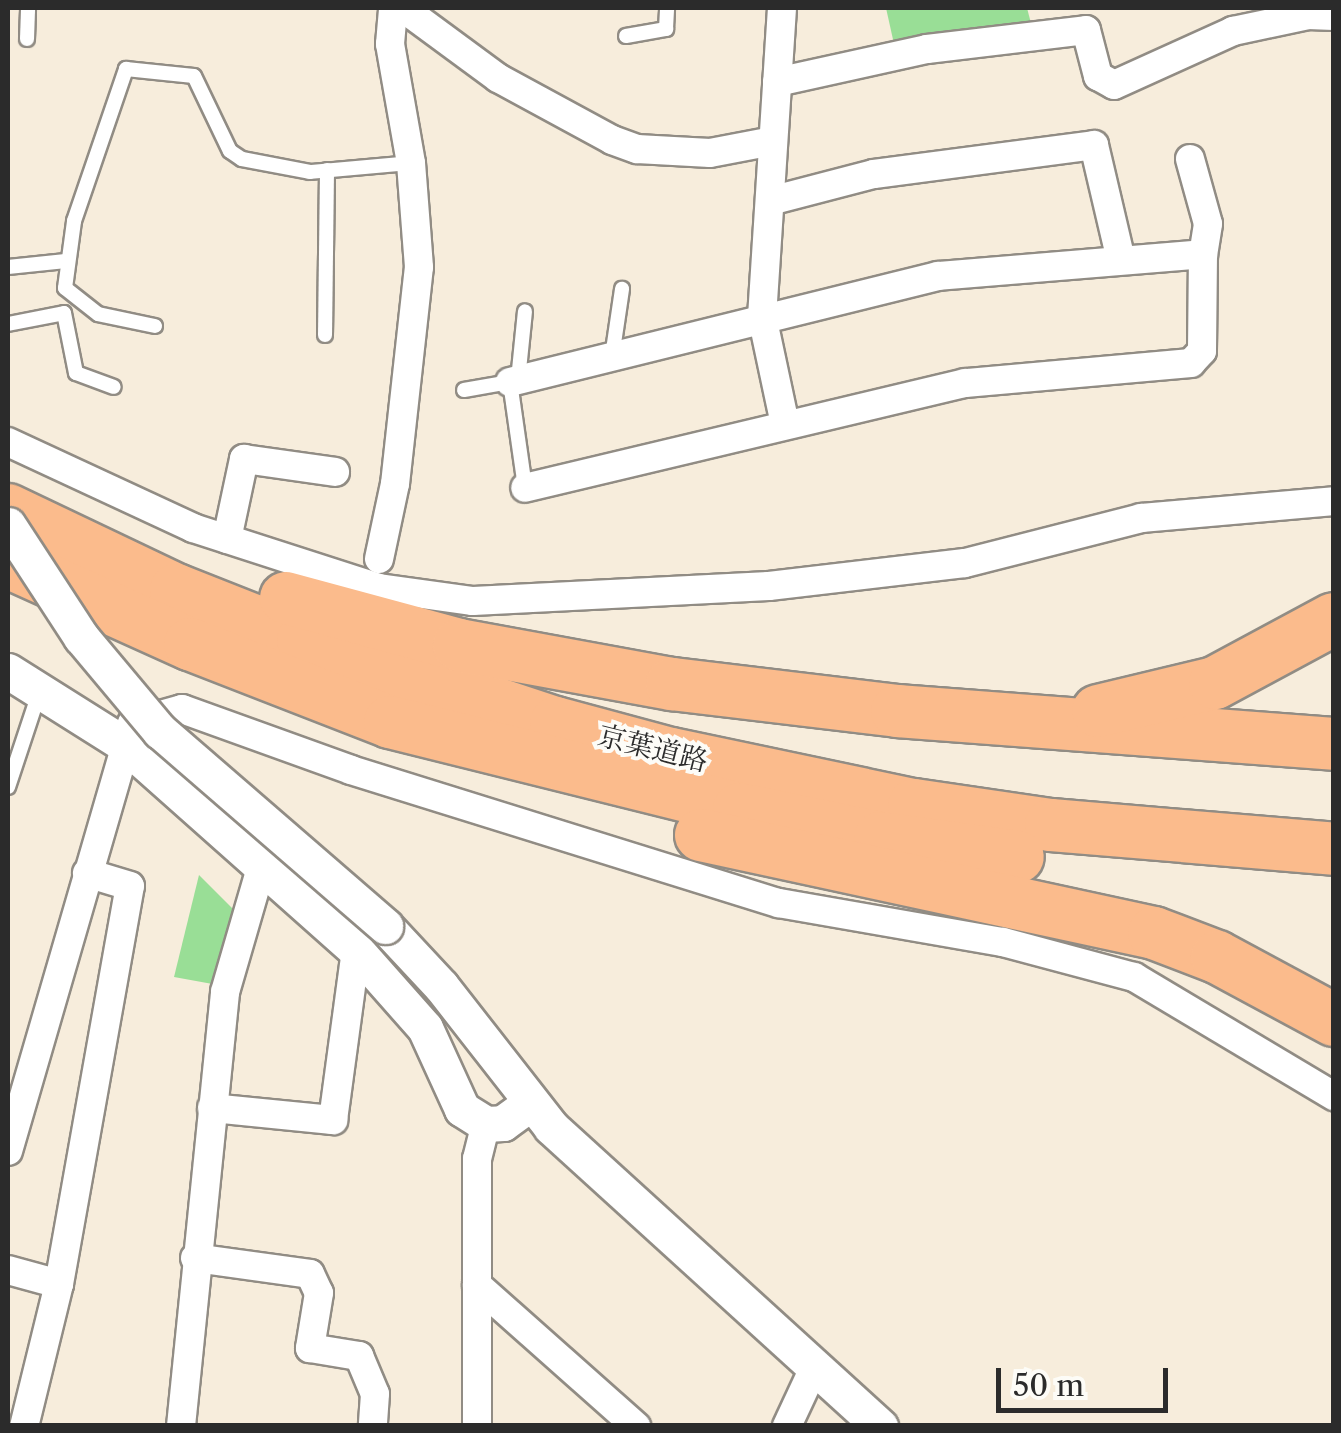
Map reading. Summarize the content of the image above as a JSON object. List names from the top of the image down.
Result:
{
  "streets": {
    "highway": ["京葉道路"]
  },
  "scale_bar": "50 m"
}
